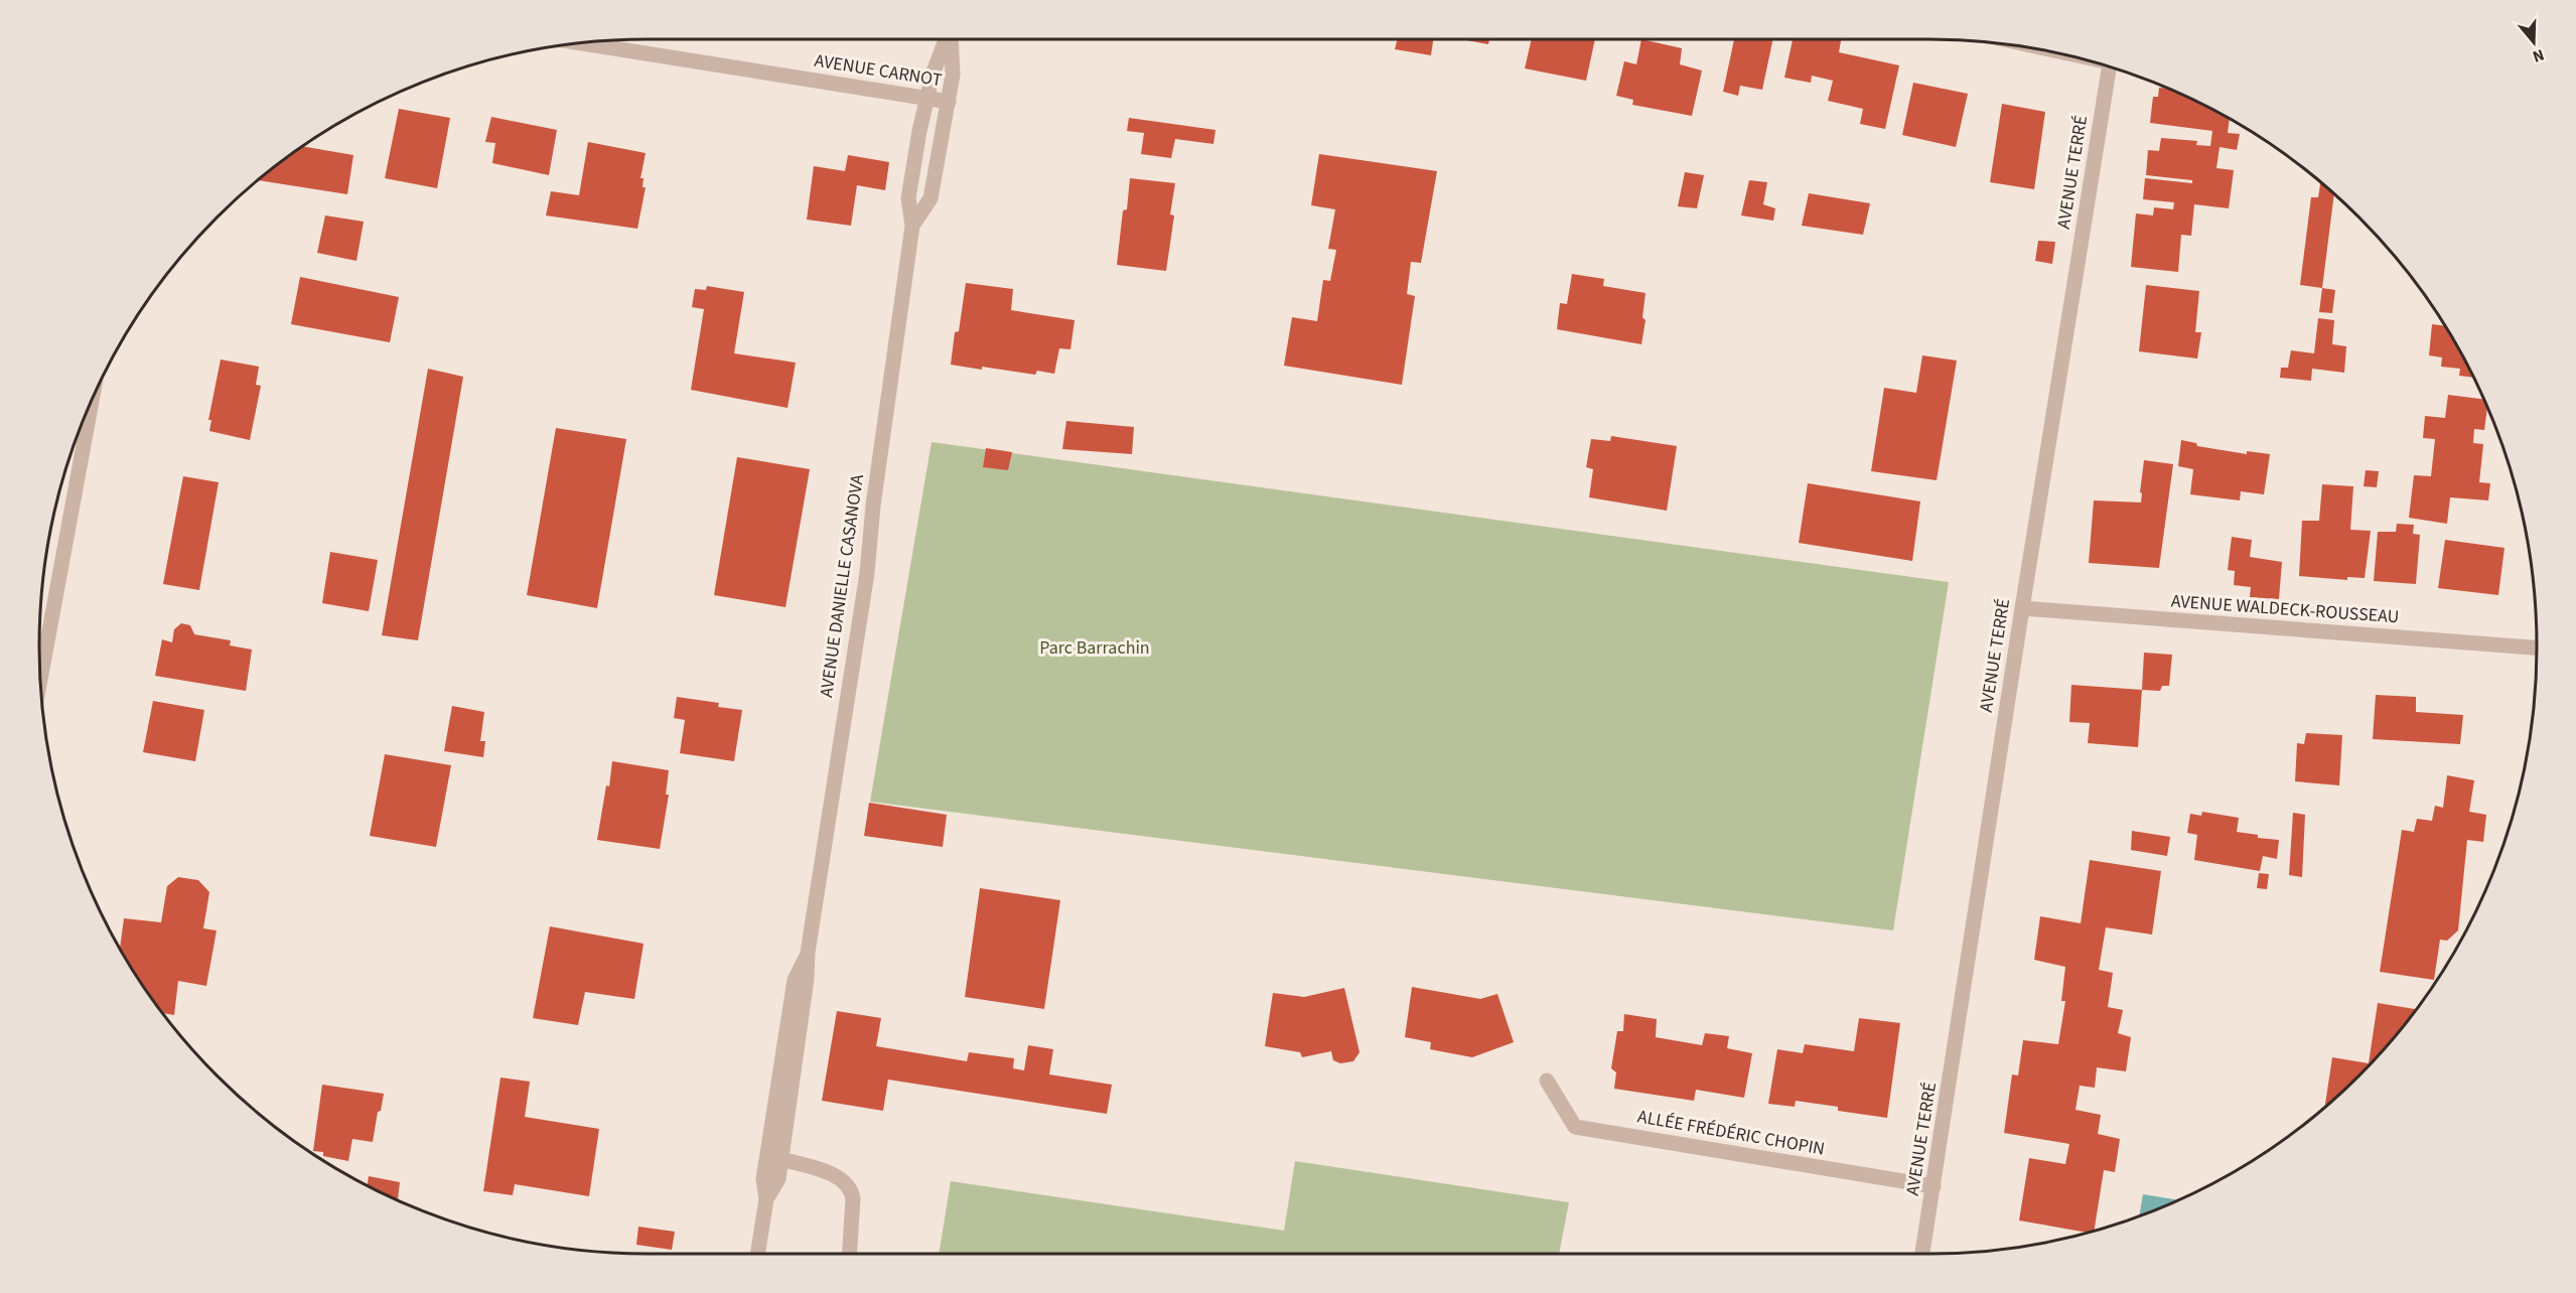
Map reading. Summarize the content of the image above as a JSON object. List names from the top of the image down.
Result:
{
  "streets": {
    "street": [
      "AVENUE CARNOT",
      "AVENUE TERRÉ",
      "AVENUE DANIELLE CASANOVA",
      "AVENUE WALDECK-ROUSSEAU",
      "ALLÉE FRÉDÉRIC CHOPIN"
    ]
  },
  "crossings": [
    ["AVENUE CARNOT", "AVENUE DANIELLE CASANOVA"],
    ["AVENUE TERRÉ", "AVENUE WALDECK-ROUSSEAU"],
    ["AVENUE TERRÉ", "ALLÉE FRÉDÉRIC CHOPIN"]
  ],
  "parks": ["Parc Barrachin"],
  "north": "bottom"
}
